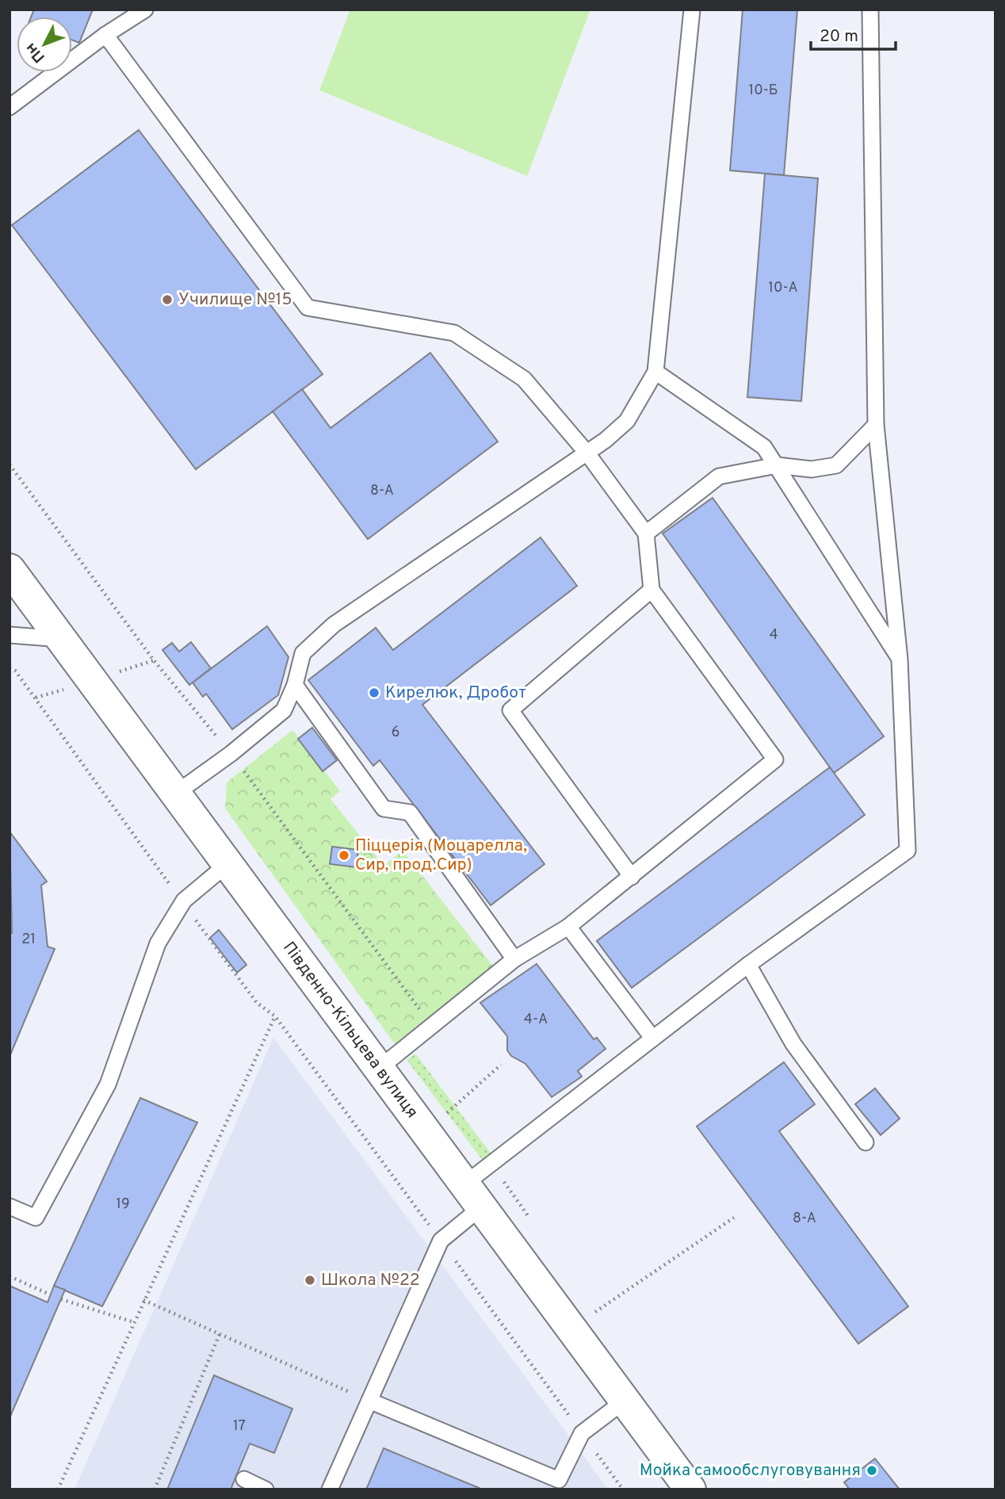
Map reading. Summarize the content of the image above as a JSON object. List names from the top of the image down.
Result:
{
  "streets": {
    "main road": ["Південно-Кільцева вулиця"]
  },
  "places": [
    "Училище №15",
    "Кирелюк, Дробот",
    "Піццерія (Моцарелла, Сир, прод.Сир)",
    "Школа №22",
    "Мойка самообслуговування"
  ],
  "house_numbers": [
    "10-Б",
    "10-А",
    "8-А",
    "4",
    "6",
    "21",
    "4-А",
    "19",
    "8-А",
    "17"
  ],
  "scale_bar": "20 m",
  "north": "bottom left"
}
